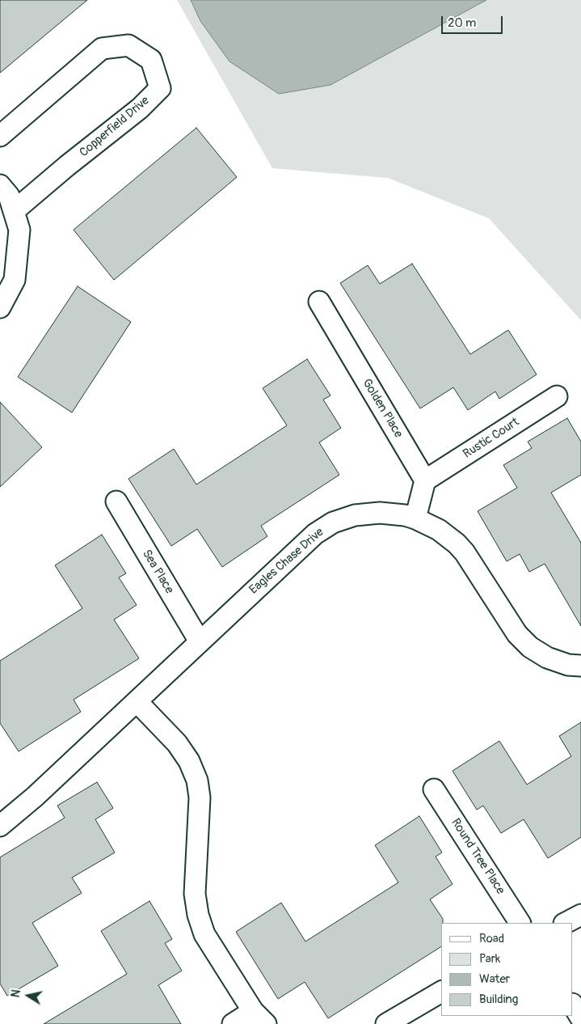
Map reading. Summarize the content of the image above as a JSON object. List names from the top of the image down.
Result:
{
  "streets": {
    "street": [
      "Copperfield Drive",
      "Golden Place",
      "Rustic Court",
      "Eagles Chase Drive",
      "Sea Place",
      "Round Tree Place"
    ]
  },
  "crossings": [
    ["Golden Place", "Rustic Court"],
    ["Eagles Chase Drive", "Sea Place"]
  ],
  "legend": [
    "Road",
    "Park",
    "Water",
    "Building"
  ],
  "scale_bar": "20 m",
  "north": "left"
}
